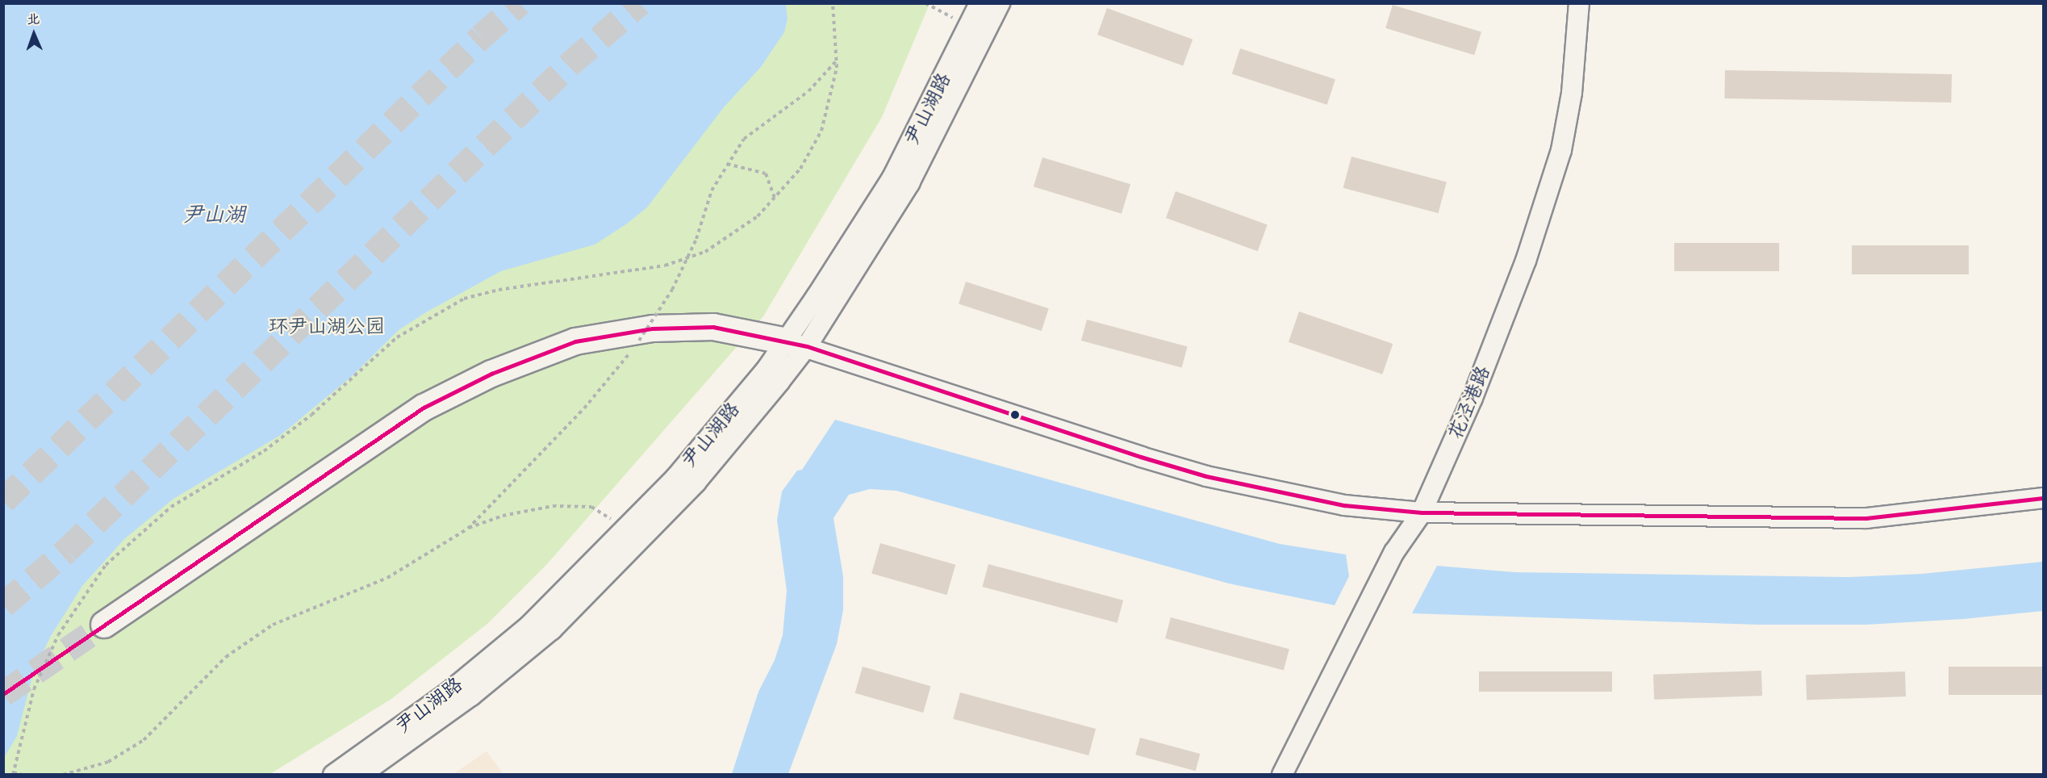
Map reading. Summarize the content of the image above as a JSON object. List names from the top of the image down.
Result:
{
  "streets": {
    "street": ["尹山湖路", "花泾港路"]
  },
  "water": ["尹山湖"],
  "parks": ["环尹山湖公园"],
  "north": "top"
}
